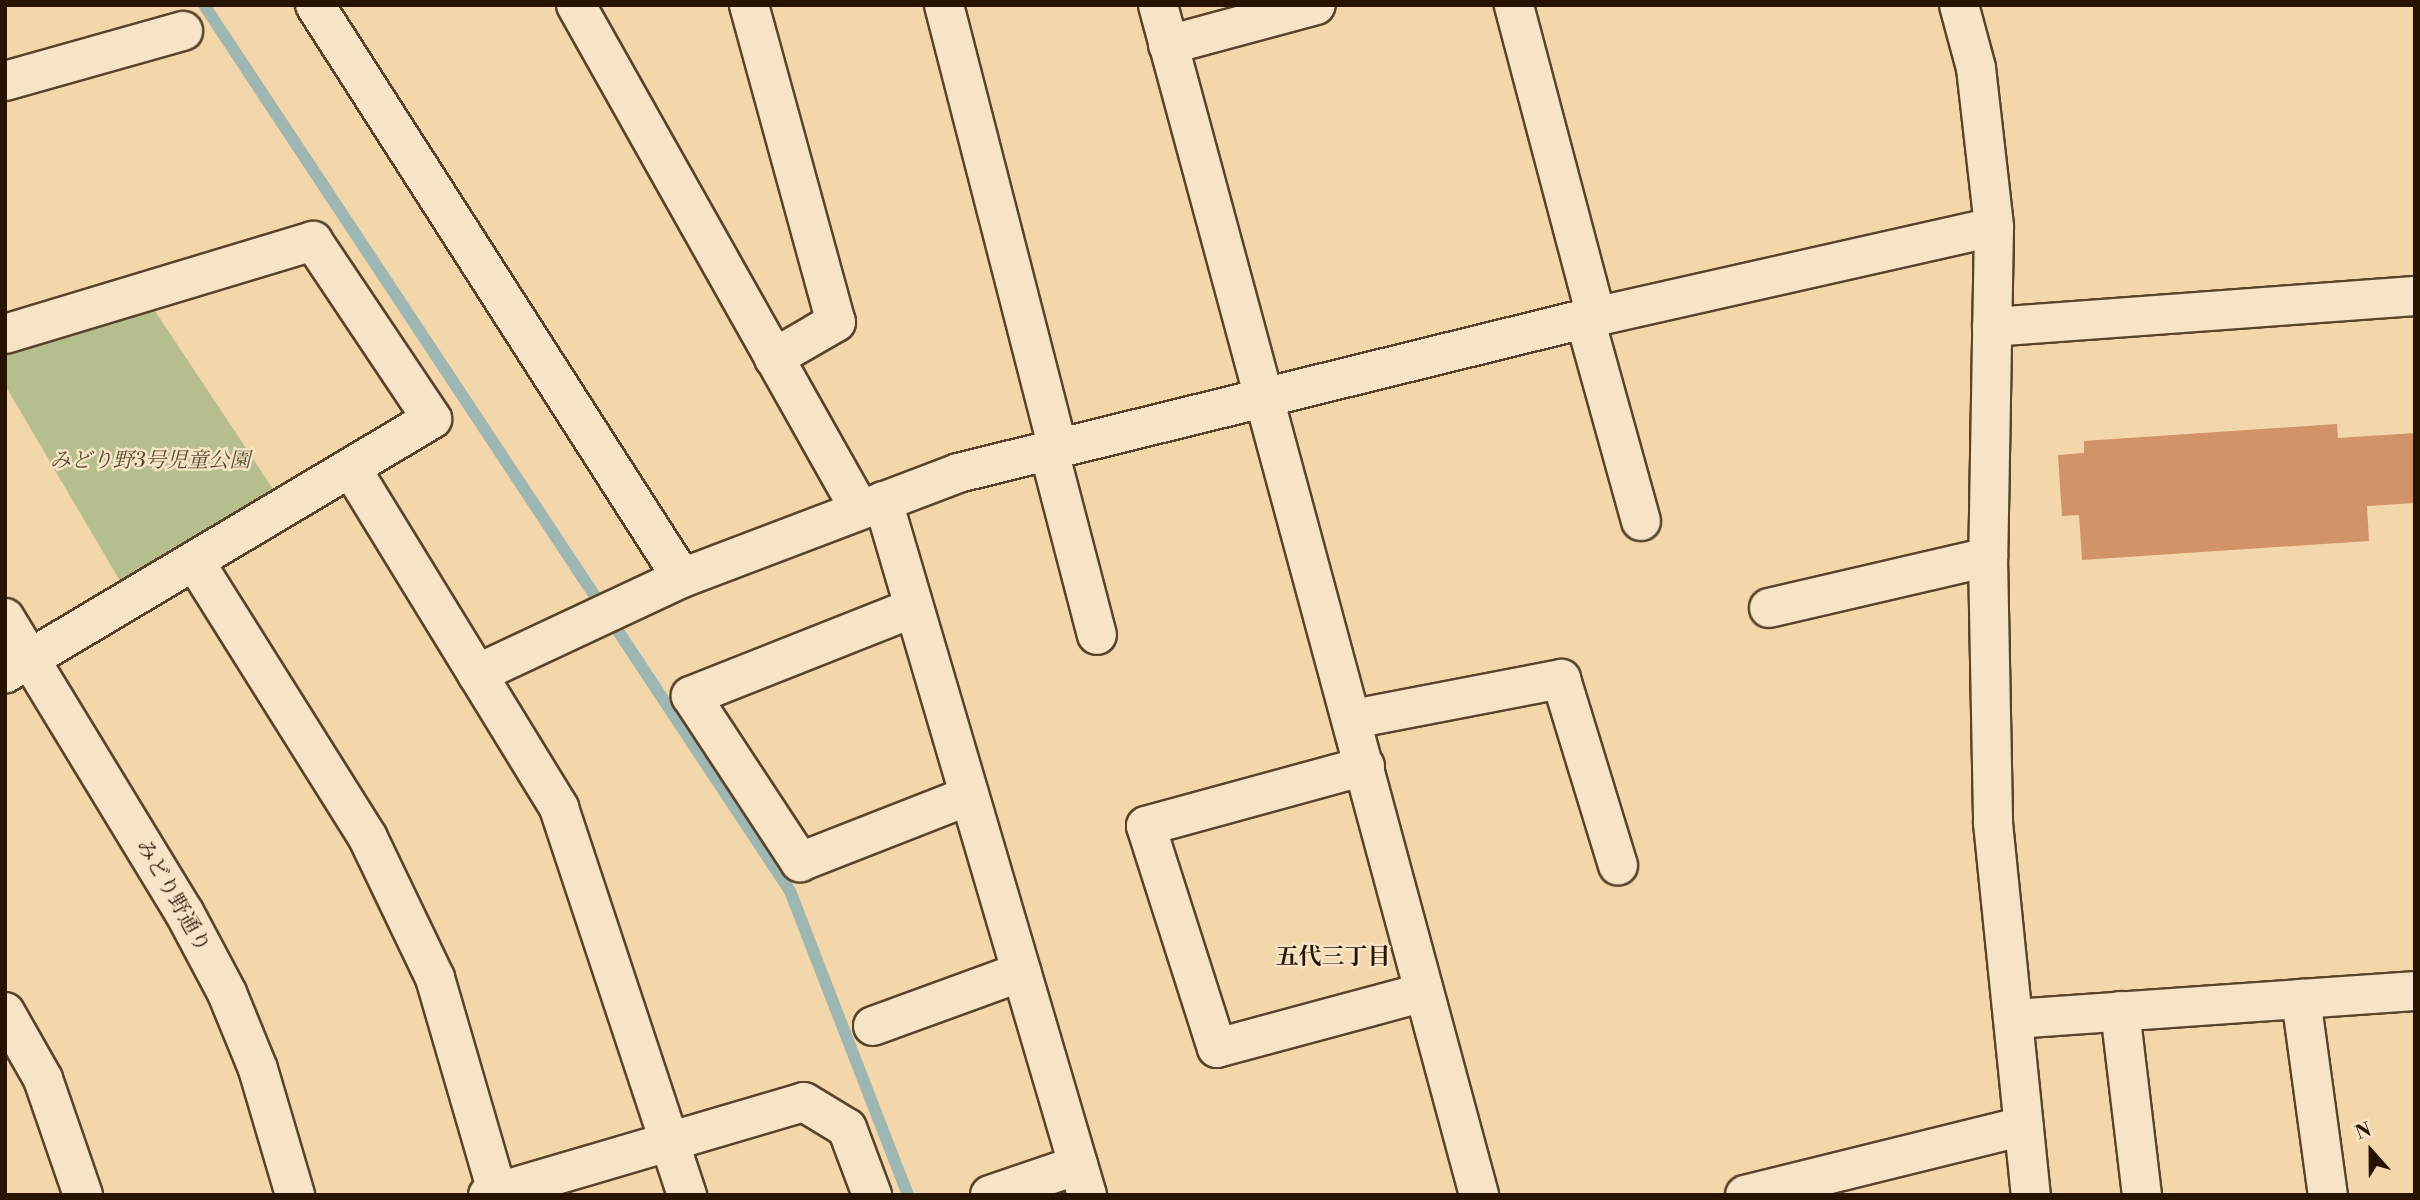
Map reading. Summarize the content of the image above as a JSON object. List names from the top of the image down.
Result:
{
  "streets": {
    "street": ["みどり野通り"]
  },
  "districts": ["五代三丁目"],
  "parks": ["みどり野3号児童公園"],
  "north": "top"
}
